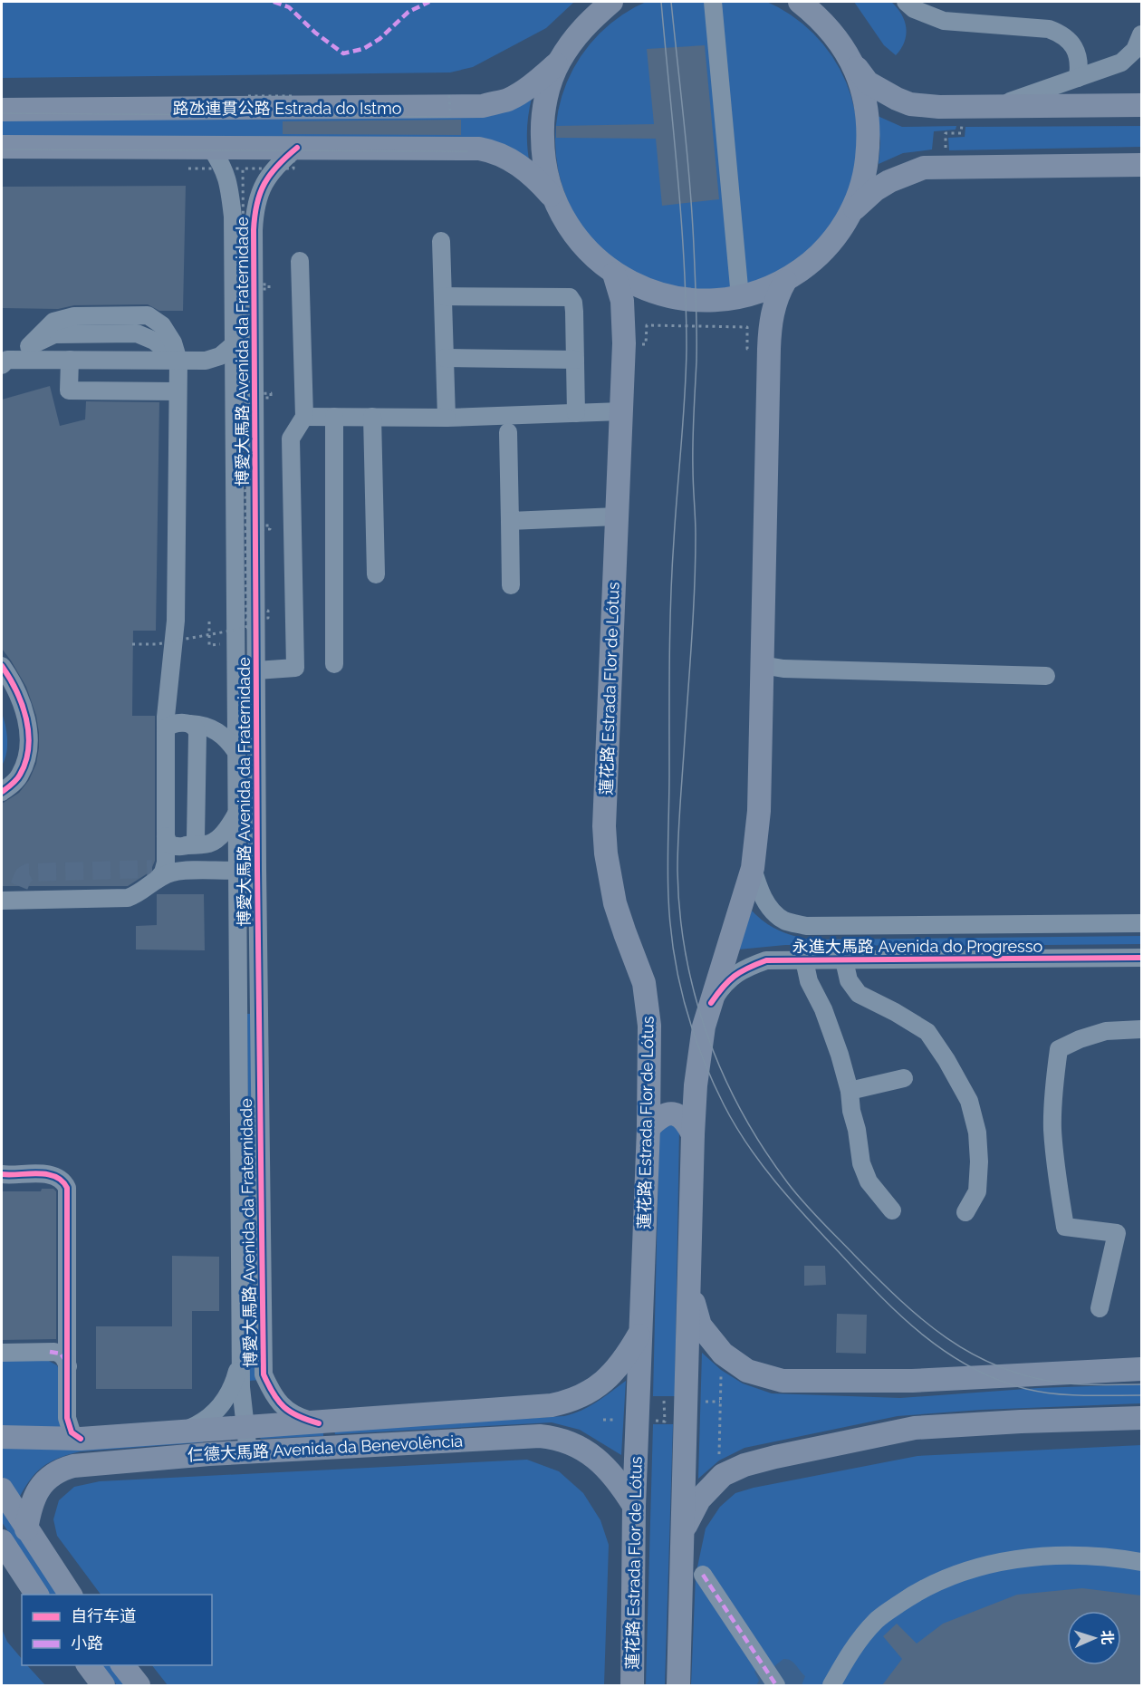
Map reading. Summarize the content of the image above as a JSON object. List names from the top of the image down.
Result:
{
  "streets": {
    "main road": ["路氹連貫公路 Estrada do Istmo", "蓮花路 Estrada Flor de Lótus", "仁德大馬路 Avenida da Benevolência"],
    "street": ["博愛大馬路 Avenida da Fraternidade", "永進大馬路 Avenida do Progresso"]
  },
  "crossings": [
    ["博愛大馬路 Avenida da Fraternidade", "仁德大馬路 Avenida da Benevolência"],
    ["蓮花路 Estrada Flor de Lótus", "仁德大馬路 Avenida da Benevolência"]
  ],
  "legend": ["自行车道", "小路"],
  "north": "right"
}
